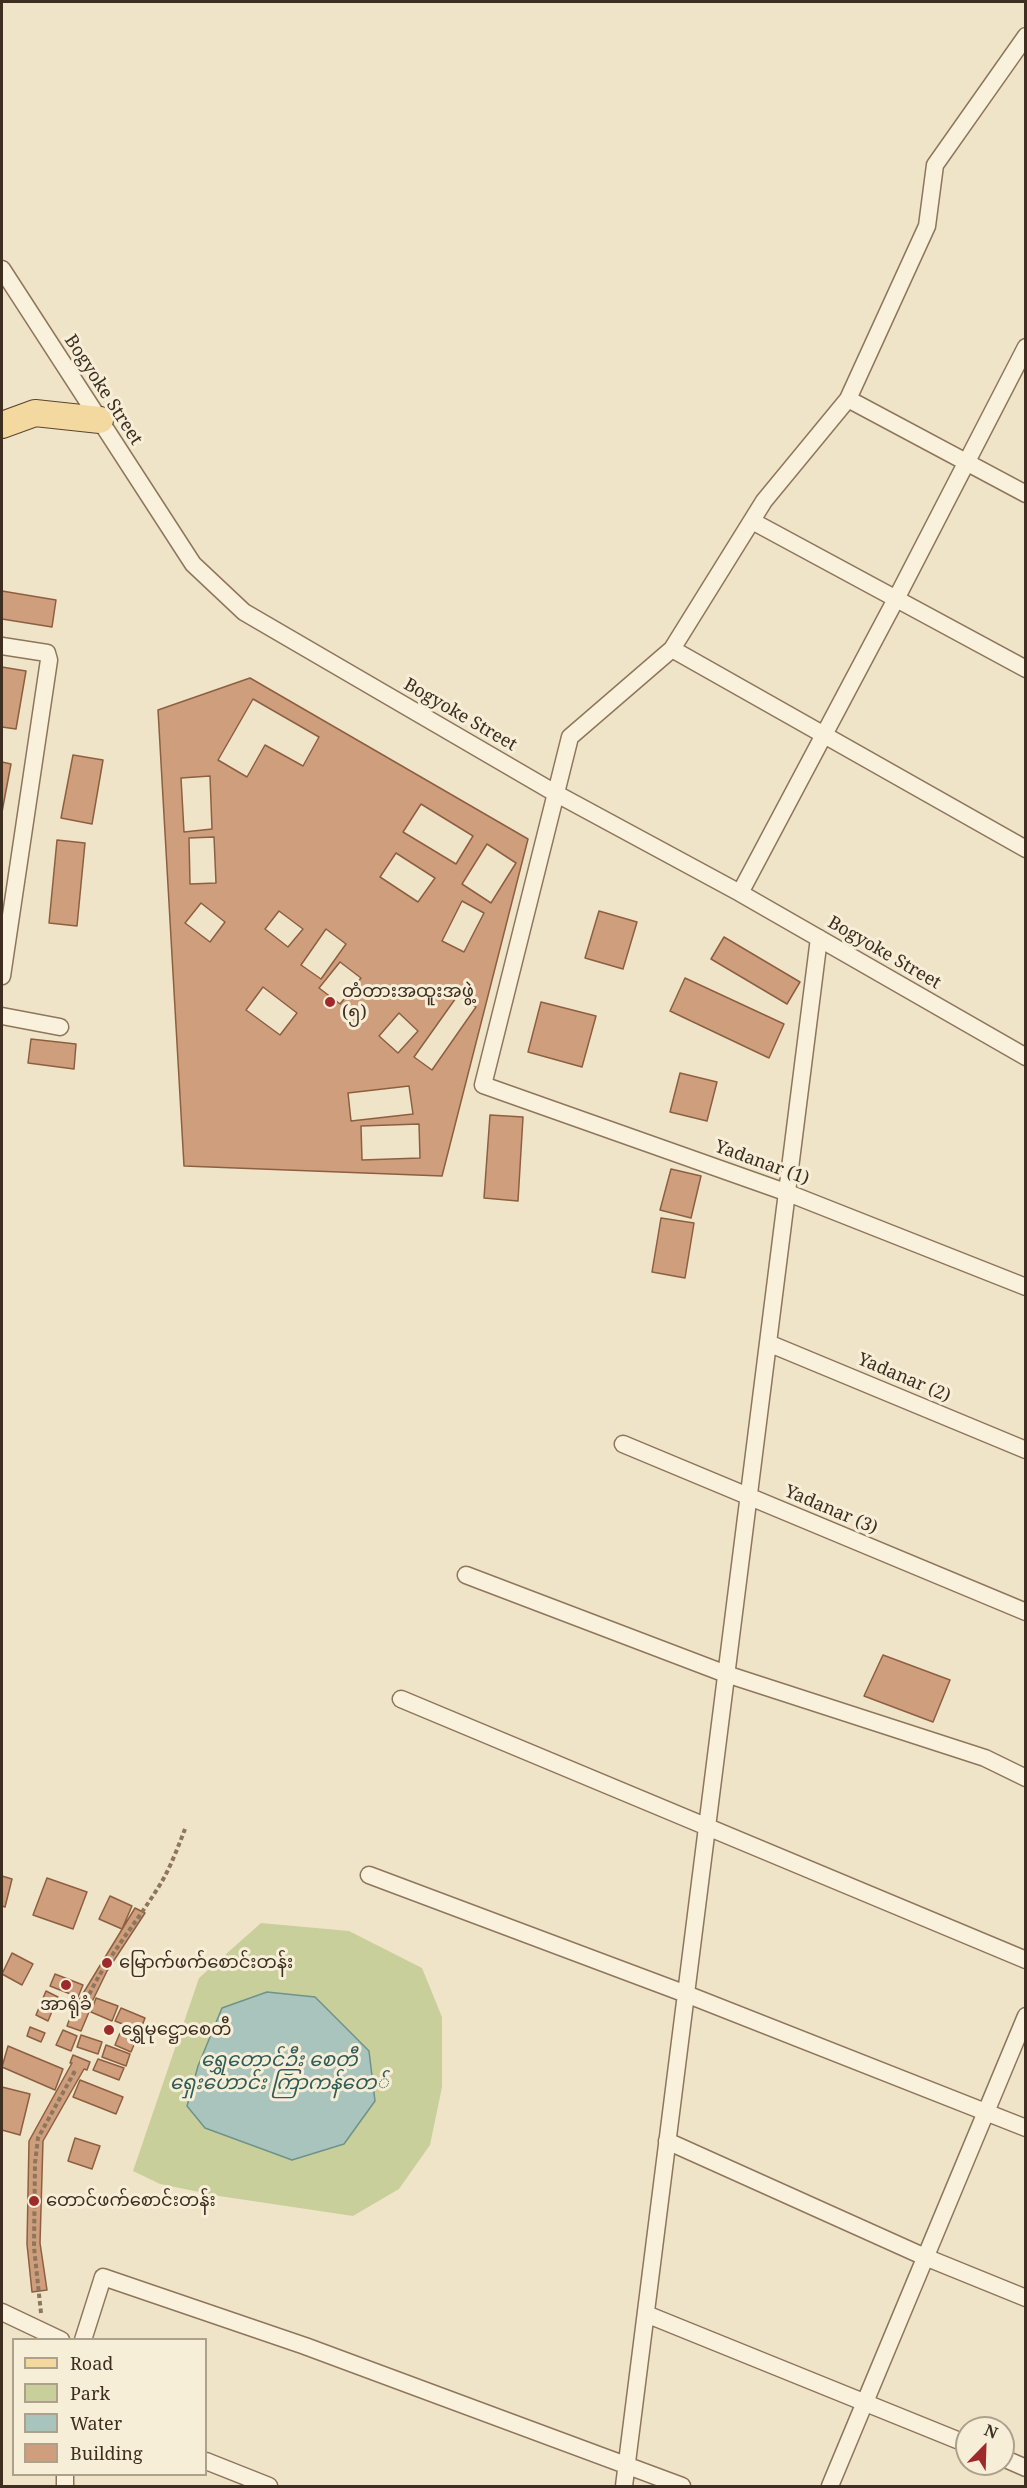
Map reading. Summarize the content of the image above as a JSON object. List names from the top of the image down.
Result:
{
  "streets": {
    "street": [
      "Bogyoke Street",
      "Yadanar (1)",
      "Yadanar (2)",
      "Yadanar (3)"
    ]
  },
  "crossings": [
    ["Bogyoke Street", "Yadanar (1)"]
  ],
  "water": ["ရွှေတောင်ဦး စေတီ ရှေး‌ဟောင်း ကြာကန်တေ်"],
  "places": [
    "တံတားအထူးအဖွဲ့ (၅)",
    "မြောက်ဖက်စောင်းတန်း",
    "အာရုံခံ",
    "ရွှေမုဋ္ဌောစေတီ",
    "တောင်ဖက်စောင်းတန်း"
  ],
  "legend": [
    "Road",
    "Park",
    "Water",
    "Building"
  ],
  "north": "top right"
}
